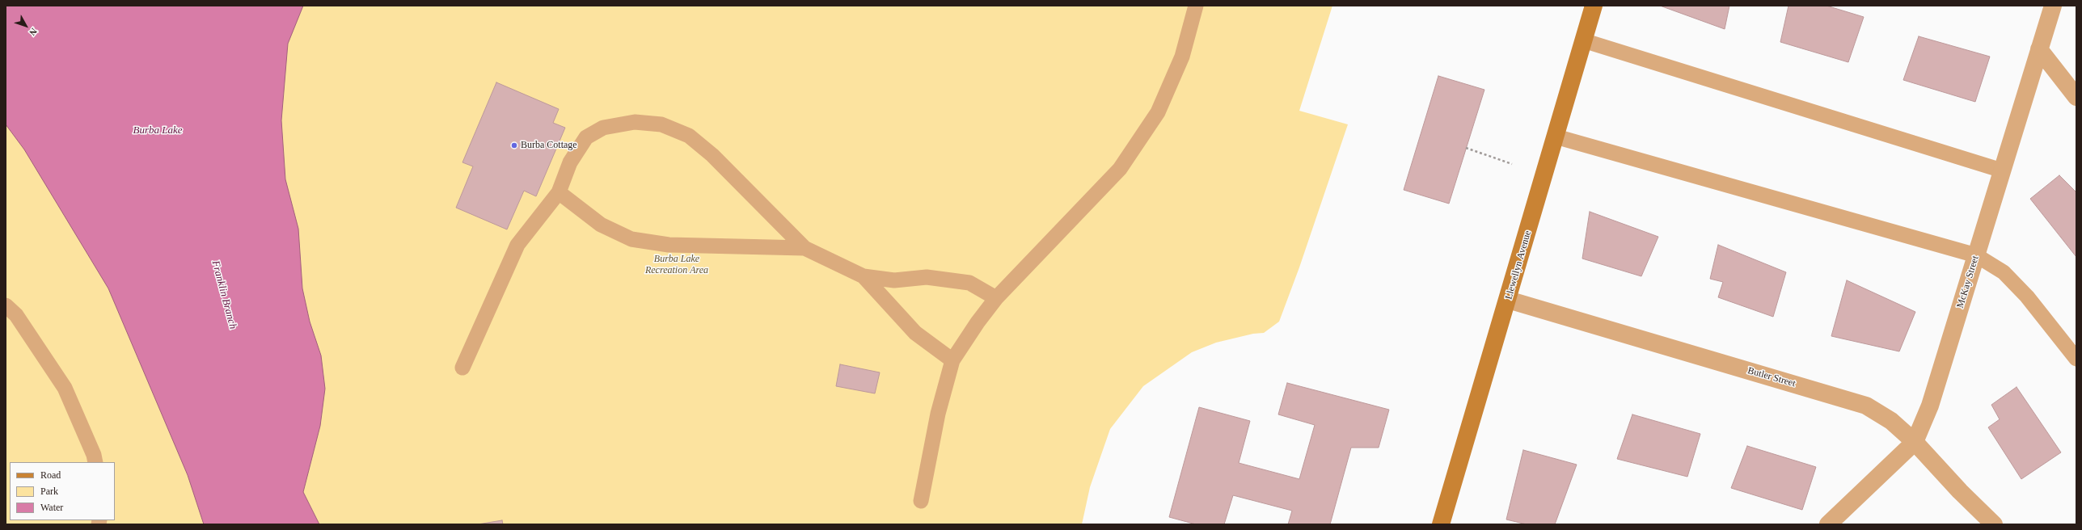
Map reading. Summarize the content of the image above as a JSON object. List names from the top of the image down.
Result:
{
  "streets": {
    "street": ["Llewellyn Avenue", "McKay Street", "Butler Street"]
  },
  "crossings": [
    ["Llewellyn Avenue", "Butler Street"],
    ["McKay Street", "Butler Street"]
  ],
  "water": ["Burba Lake", "Franklin Branch"],
  "parks": ["Burba Lake Recreation Area"],
  "places": ["Burba Cottage"],
  "legend": ["Road", "Park", "Water"],
  "north": "bottom right"
}
